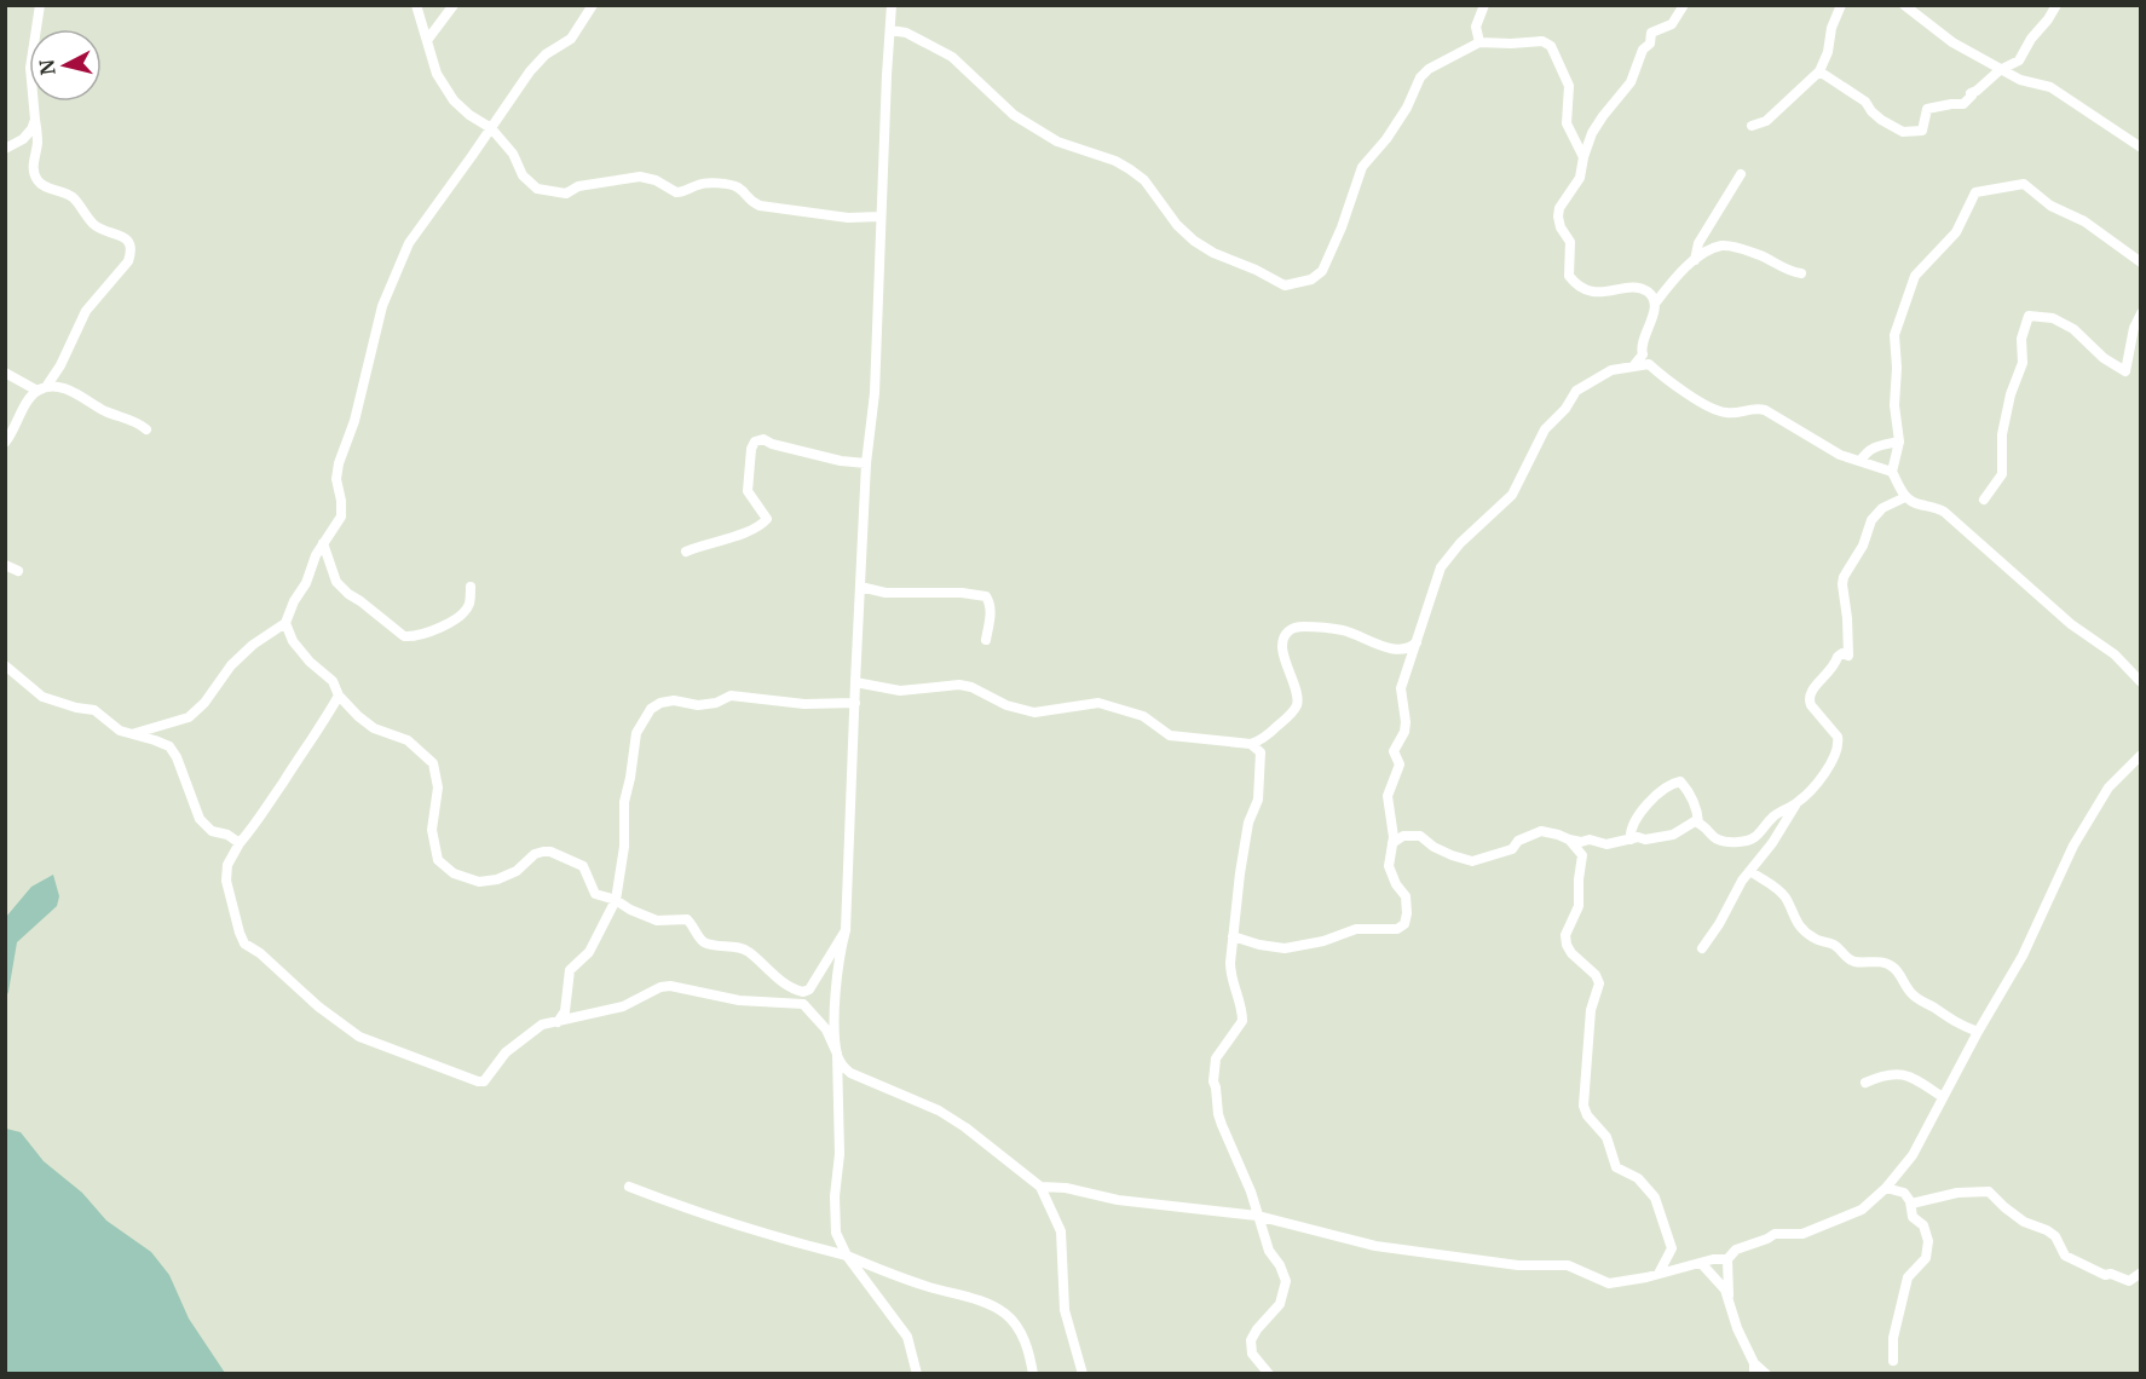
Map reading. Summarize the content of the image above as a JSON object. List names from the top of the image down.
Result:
{
  "north": "left"
}
